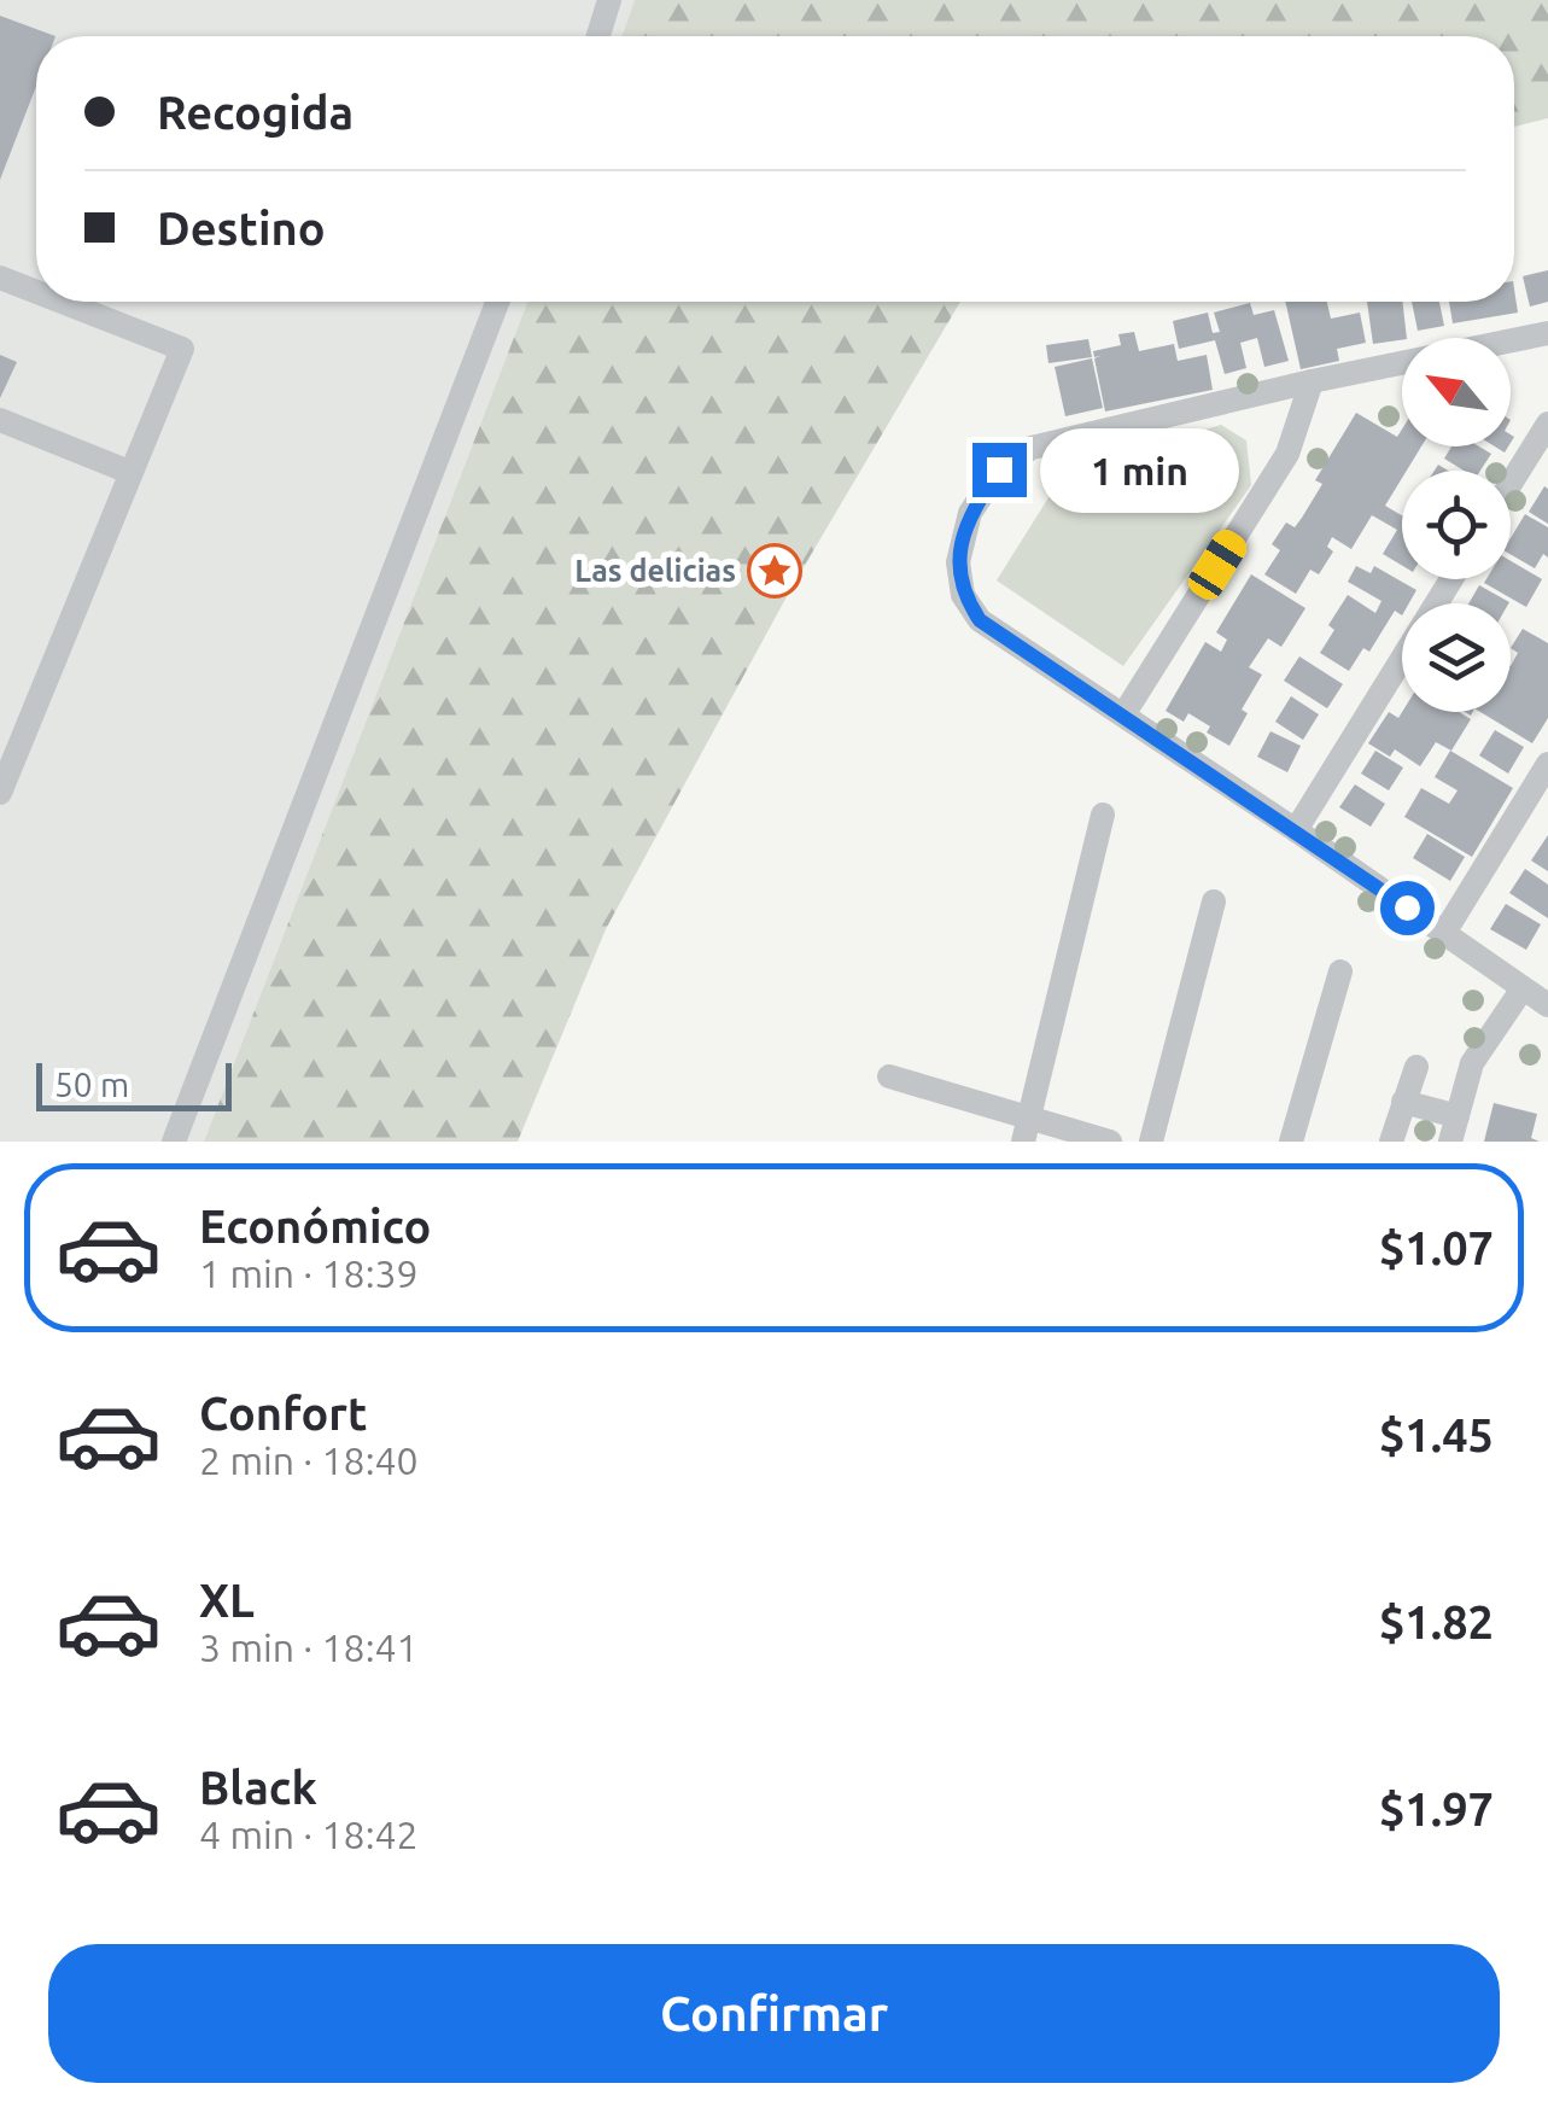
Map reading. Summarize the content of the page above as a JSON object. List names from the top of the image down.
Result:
{
  "places": {
    "place": ["Las delicias"]
  },
  "scale_bar": "50 m",
  "north": "top left",
  "page": {
    "banner": ["Recogida", "Destino"],
    "bubble": "1 min",
    "scale": "50 m",
    "list": [
      {
        "name": "Económico",
        "note": "1 min · 18:39",
        "value": "$1.07"
      },
      {
        "name": "Confort",
        "note": "2 min · 18:40",
        "value": "$1.45"
      },
      {
        "name": "XL",
        "note": "3 min · 18:41",
        "value": "$1.82"
      },
      {
        "name": "Black",
        "note": "4 min · 18:42",
        "value": "$1.97"
      }
    ],
    "buttons": "Confirmar"
  }
}
